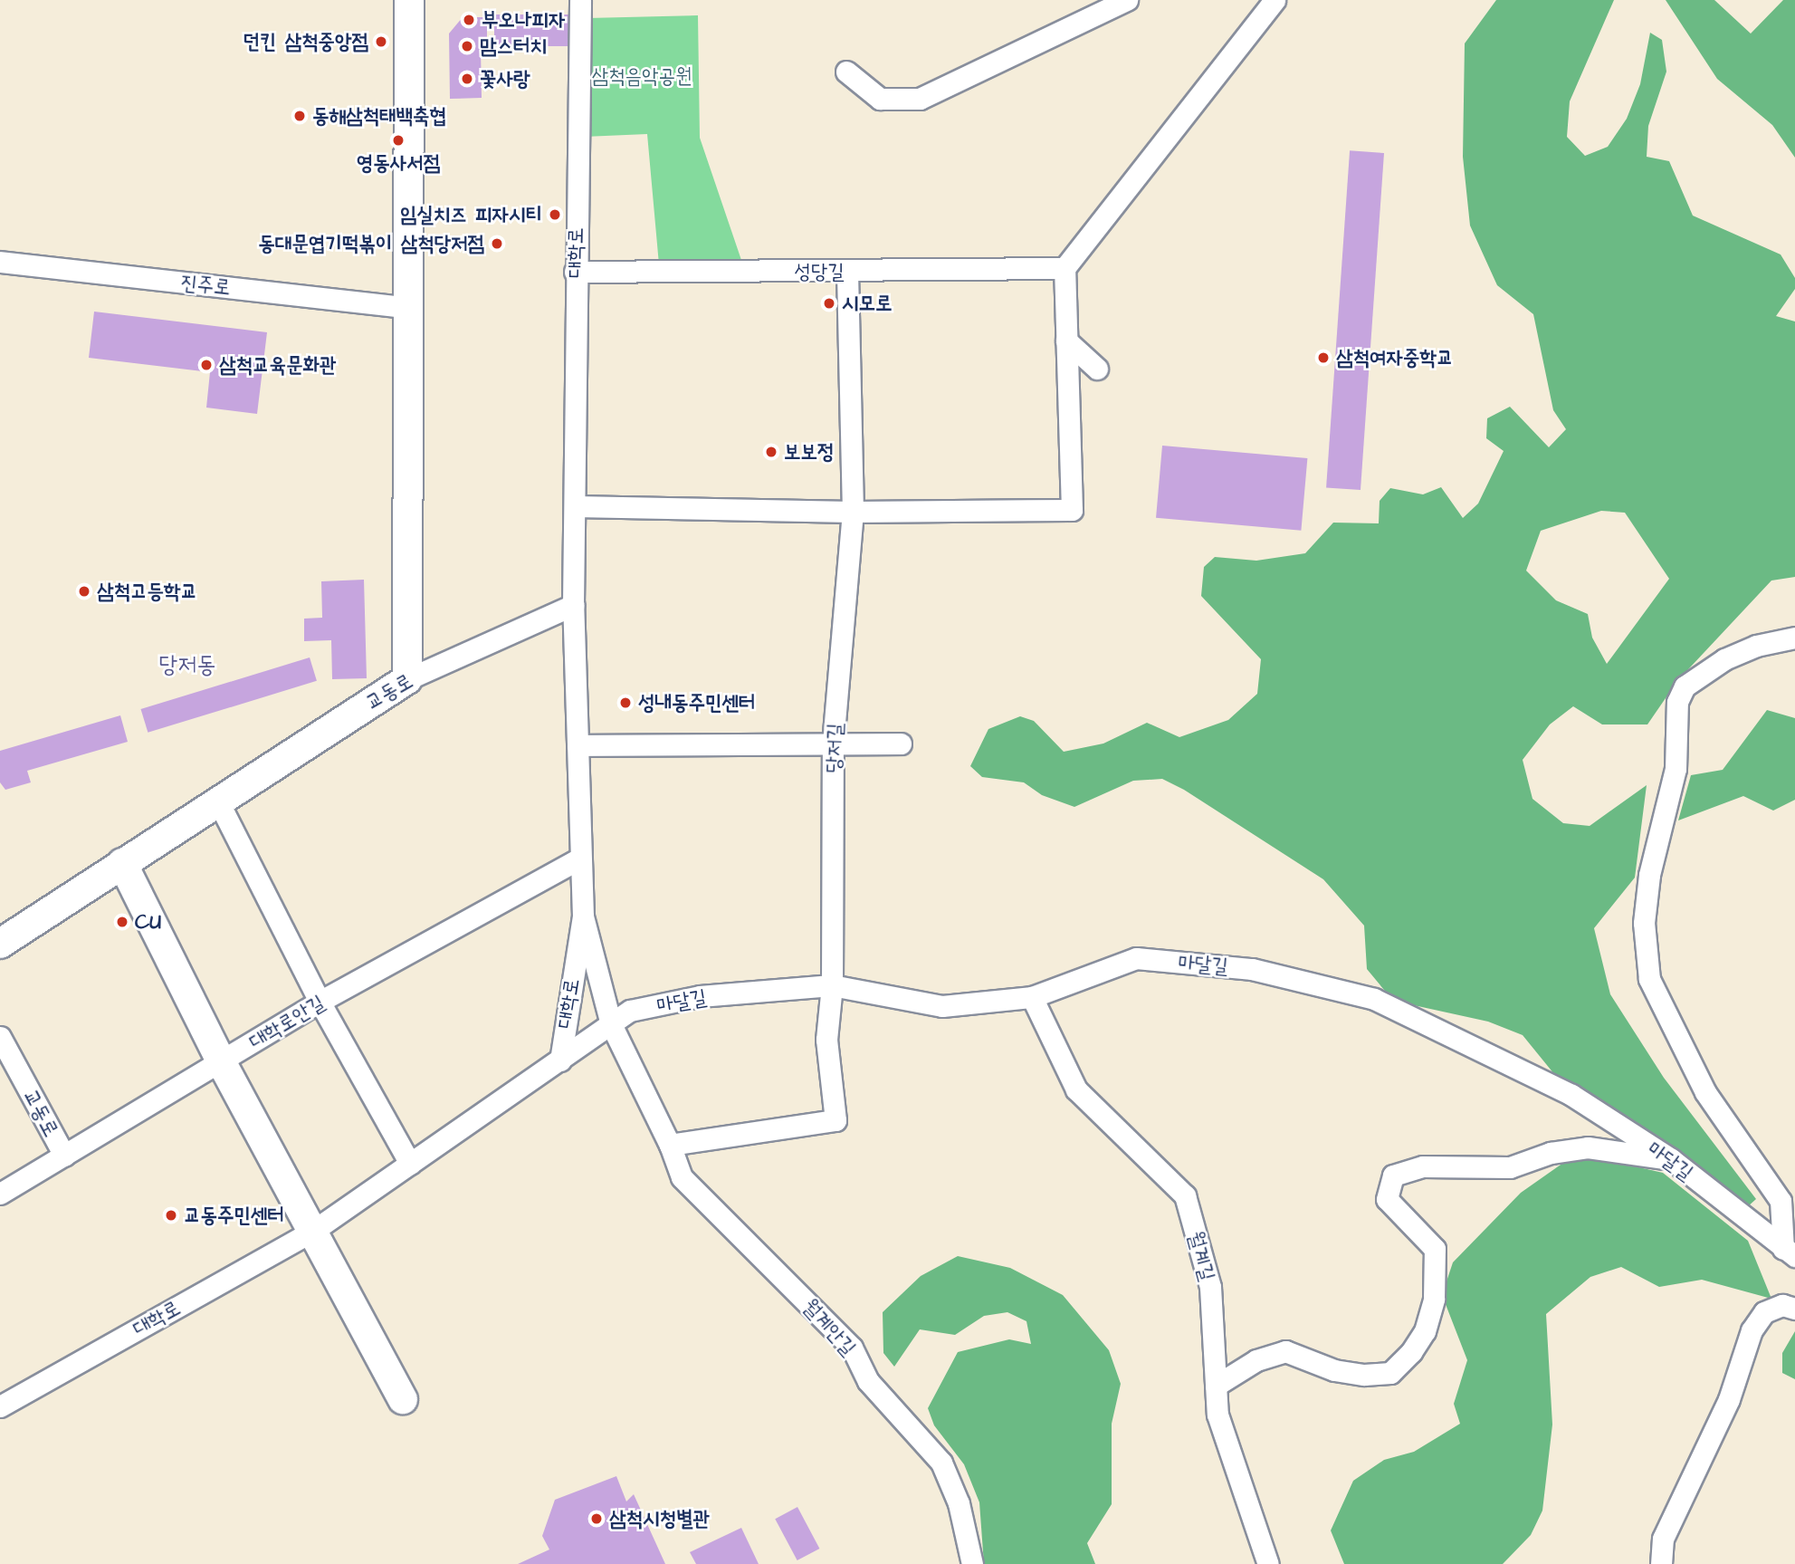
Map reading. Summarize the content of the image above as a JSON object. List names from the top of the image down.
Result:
{
  "streets": {
    "street": [
      "대학로",
      "성당길",
      "진주로",
      "교동로",
      "당저길",
      "마달길",
      "대학로안길",
      "월계길",
      "월계안길"
    ]
  },
  "crossings": [
    ["대학로", "성당길"],
    ["대학로", "교동로"],
    ["대학로", "마달길"],
    ["대학로", "대학로안길"],
    ["대학로", "월계안길"],
    ["성당길", "당저길"],
    ["교동로", "대학로안길"],
    ["당저길", "마달길"],
    ["마달길", "월계길"],
    ["마달길", "월계안길"]
  ],
  "districts": ["당저동"],
  "parks": ["삼척음악공원"],
  "places": [
    "부오나피자",
    "던킨 삼척중앙점",
    "맘스터치",
    "꽃사랑",
    "동해삼척태백축협",
    "영동사서점",
    "임실치즈 피자시티",
    "동대문엽기떡볶이 삼척당저점",
    "시모로",
    "삼척여자중학교",
    "삼척교육문화관",
    "보보정",
    "삼척고등학교",
    "성내동주민센터",
    "CU",
    "교동주민센터",
    "삼척시청별관"
  ]
}
